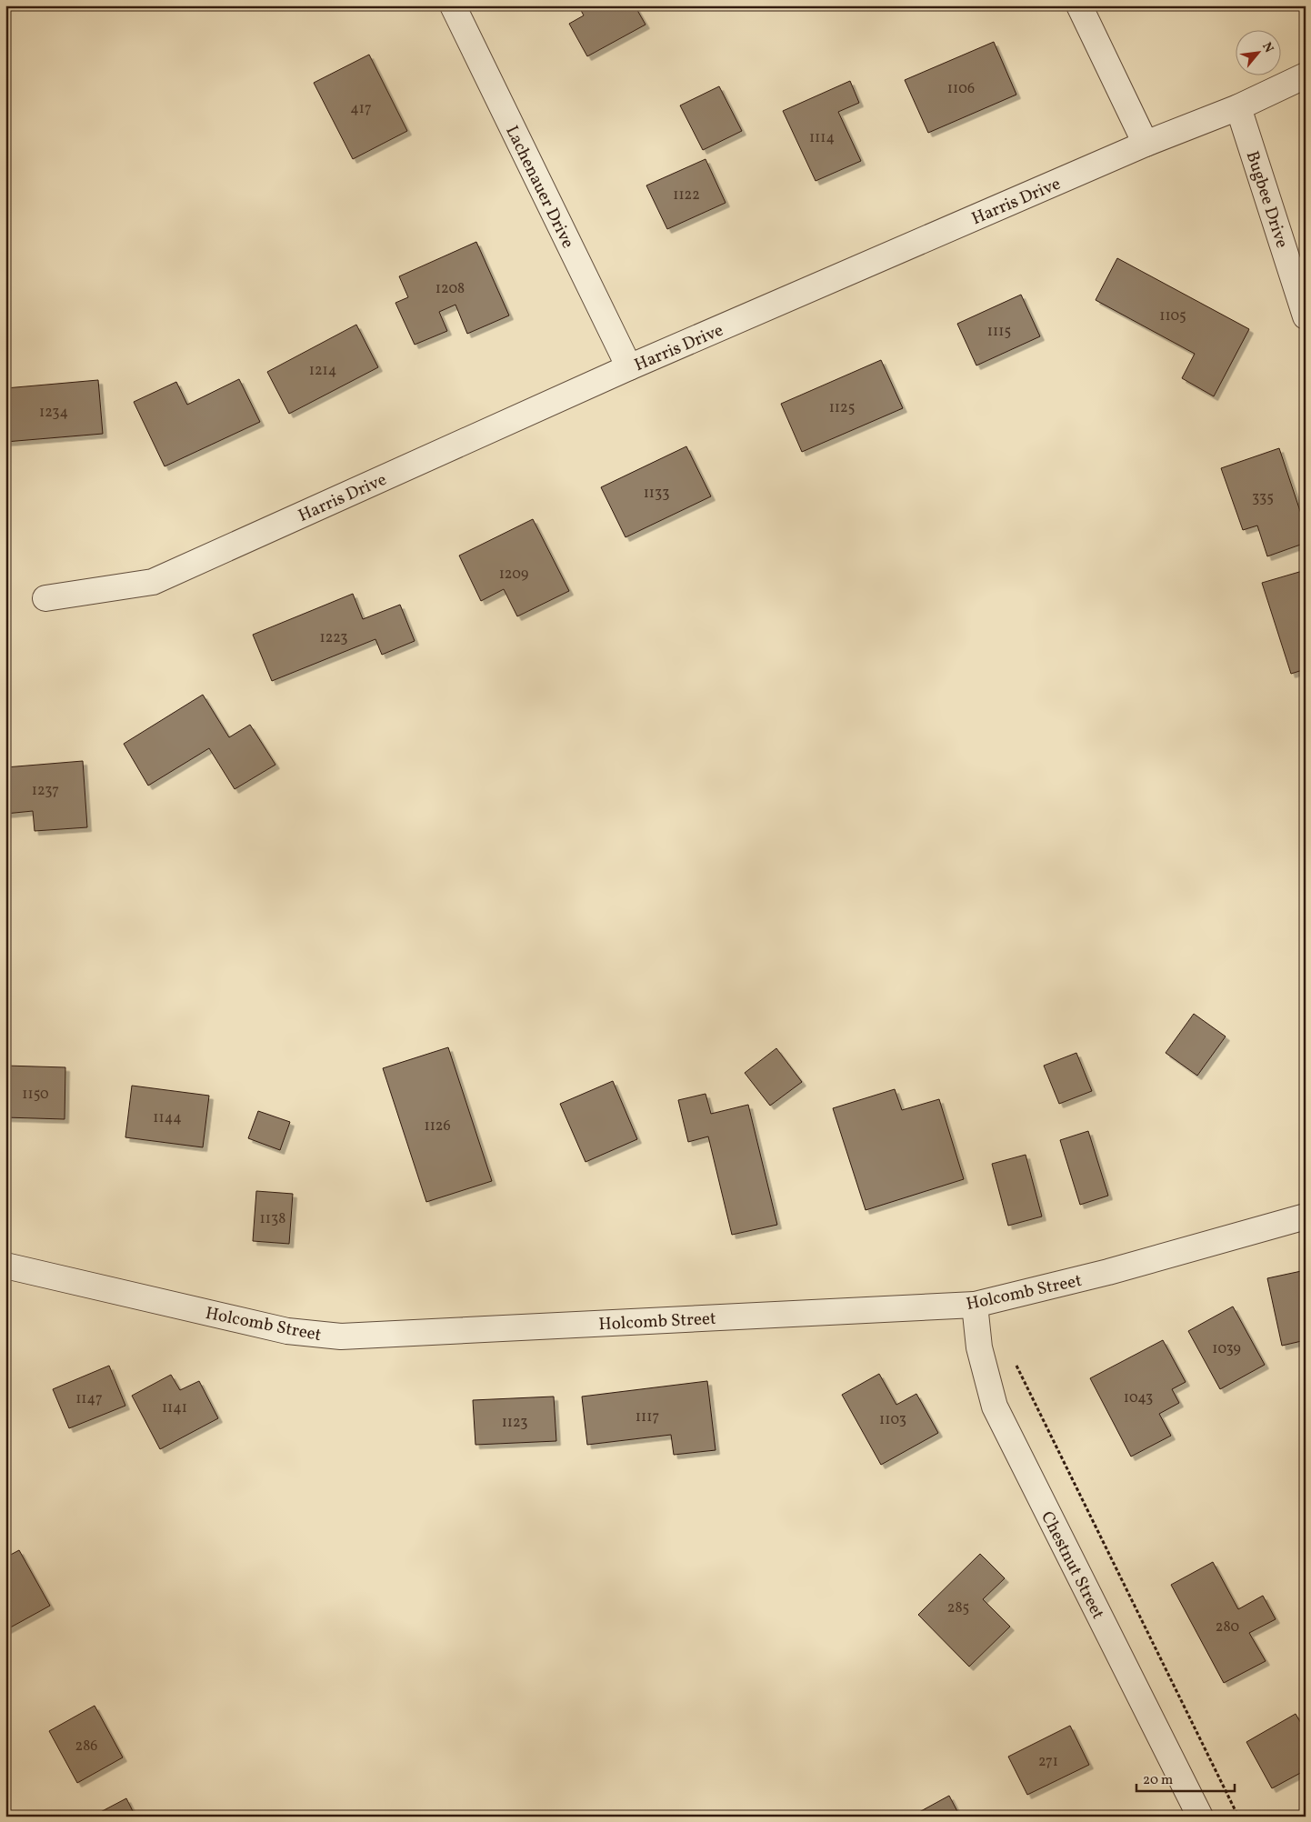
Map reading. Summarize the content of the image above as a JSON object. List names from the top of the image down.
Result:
{
  "streets": {
    "street": [
      "Lachenauer Drive",
      "Bugbee Drive",
      "Harris Drive",
      "Holcomb Street",
      "Chestnut Street"
    ]
  },
  "crossings": [
    ["Lachenauer Drive", "Harris Drive"],
    ["Bugbee Drive", "Harris Drive"],
    ["Holcomb Street", "Chestnut Street"]
  ],
  "house_numbers": [
    "1106",
    "417",
    "1114",
    "1122",
    "1208",
    "1105",
    "1115",
    "1214",
    "1125",
    "1234",
    "1133",
    "335",
    "1209",
    "1223",
    "1237",
    "1150",
    "1144",
    "1126",
    "1138",
    "1039",
    "1043",
    "1147",
    "1141",
    "1117",
    "1103",
    "1123",
    "285",
    "280",
    "286",
    "271"
  ],
  "scale_bar": "20 m",
  "north": "top right"
}
